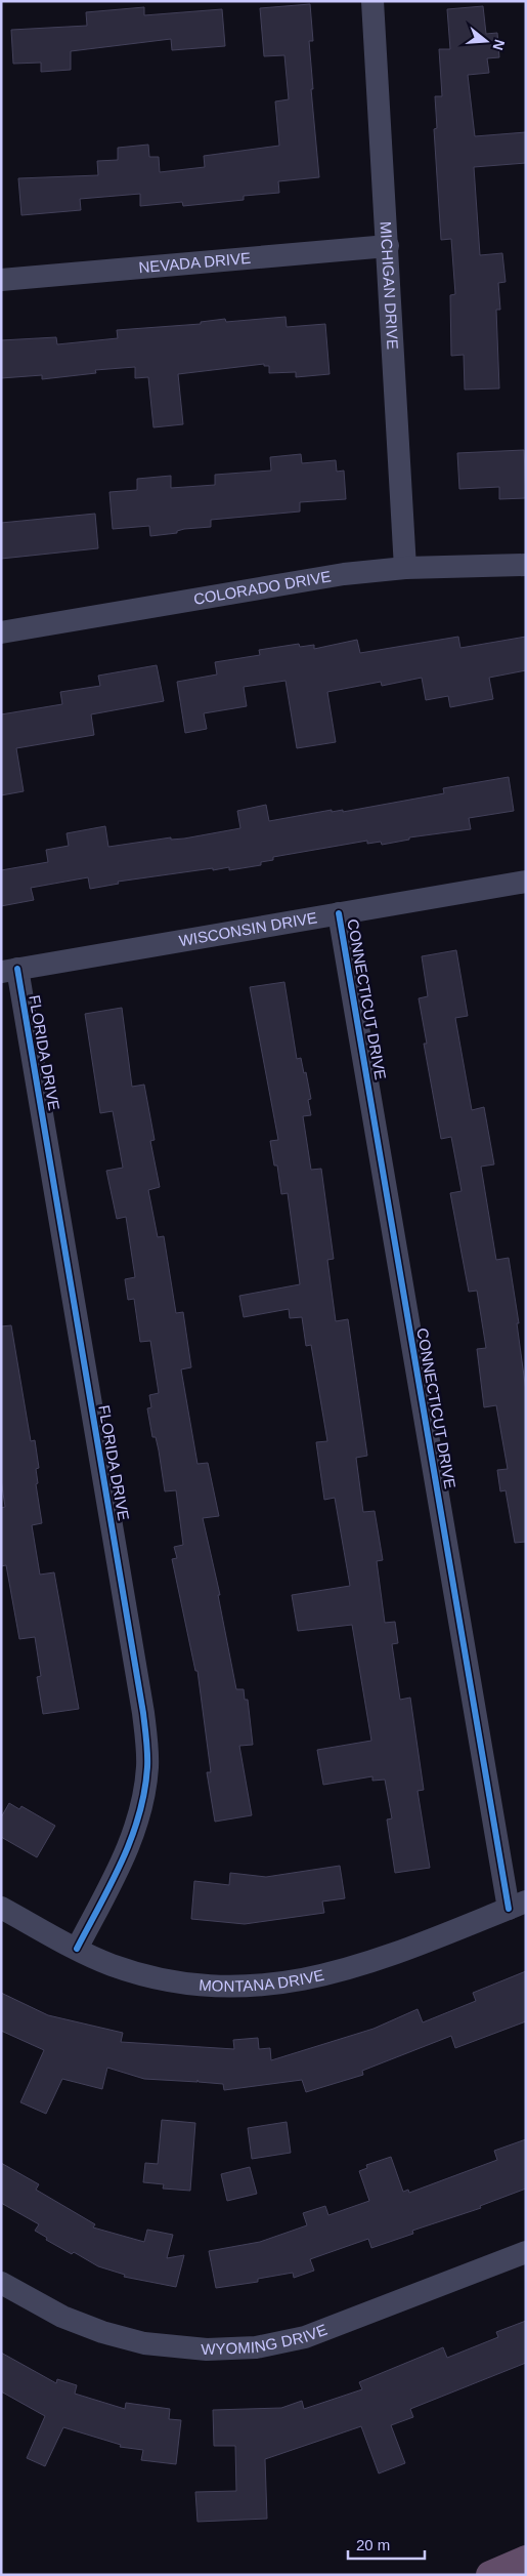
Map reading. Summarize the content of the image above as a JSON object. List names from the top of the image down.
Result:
{
  "streets": {
    "street": [
      "NEVADA DRIVE",
      "MICHIGAN DRIVE",
      "COLORADO DRIVE",
      "WISCONSIN DRIVE",
      "CONNECTICUT DRIVE",
      "FLORIDA DRIVE",
      "MONTANA DRIVE",
      "WYOMING DRIVE"
    ]
  },
  "crossings": [
    ["NEVADA DRIVE", "MICHIGAN DRIVE"],
    ["MICHIGAN DRIVE", "COLORADO DRIVE"],
    ["WISCONSIN DRIVE", "CONNECTICUT DRIVE"],
    ["WISCONSIN DRIVE", "FLORIDA DRIVE"],
    ["CONNECTICUT DRIVE", "MONTANA DRIVE"],
    ["FLORIDA DRIVE", "MONTANA DRIVE"]
  ],
  "scale_bar": "20 m",
  "north": "right"
}
